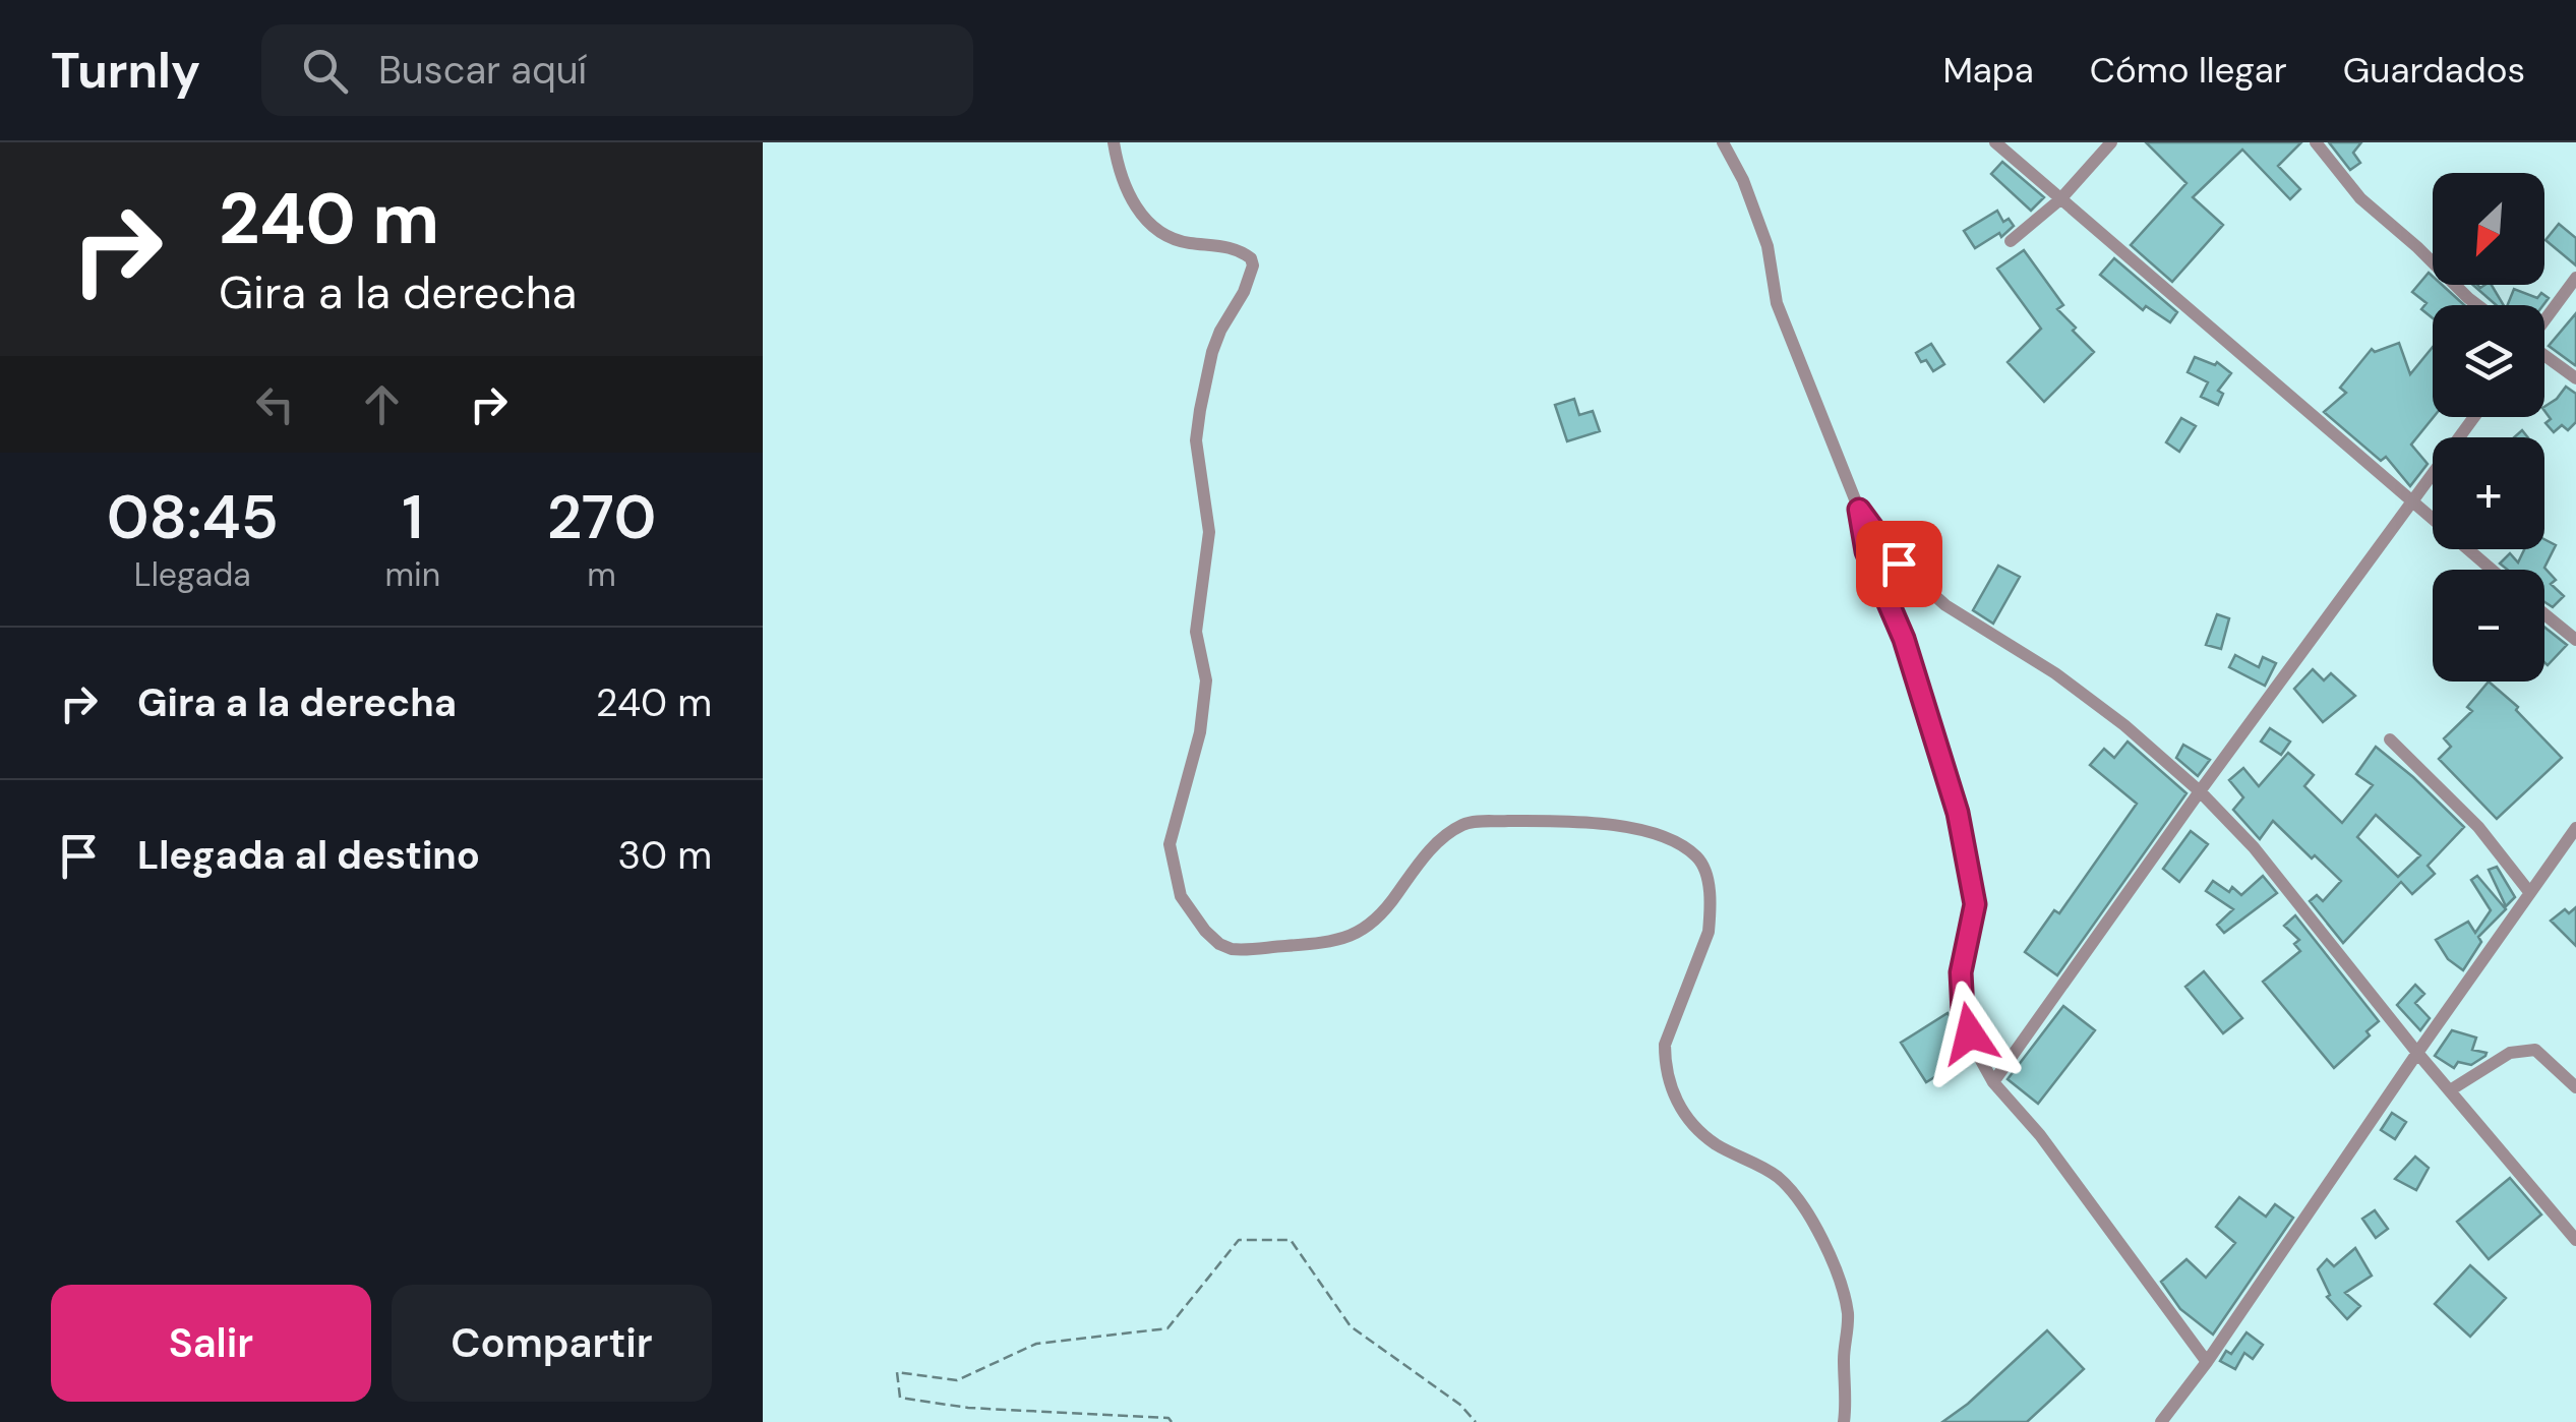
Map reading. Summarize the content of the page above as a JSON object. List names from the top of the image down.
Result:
{
  "north": "bottom left",
  "page": {
    "header": "Turnly",
    "search": "Buscar aquí",
    "nav": ["Mapa", "Cómo llegar", "Guardados"],
    "turn": ["240 m", "Gira a la derecha"],
    "map_buttons": ["+", "−"],
    "eta": [
      "08:45",
      "Llegada",
      "1",
      "min",
      "270",
      "m"
    ],
    "list": [
      {
        "name": "Gira a la derecha",
        "value": "240 m"
      },
      {
        "name": "Llegada al destino",
        "value": "30 m"
      }
    ],
    "buttons": ["Salir", "Compartir"]
  }
}
